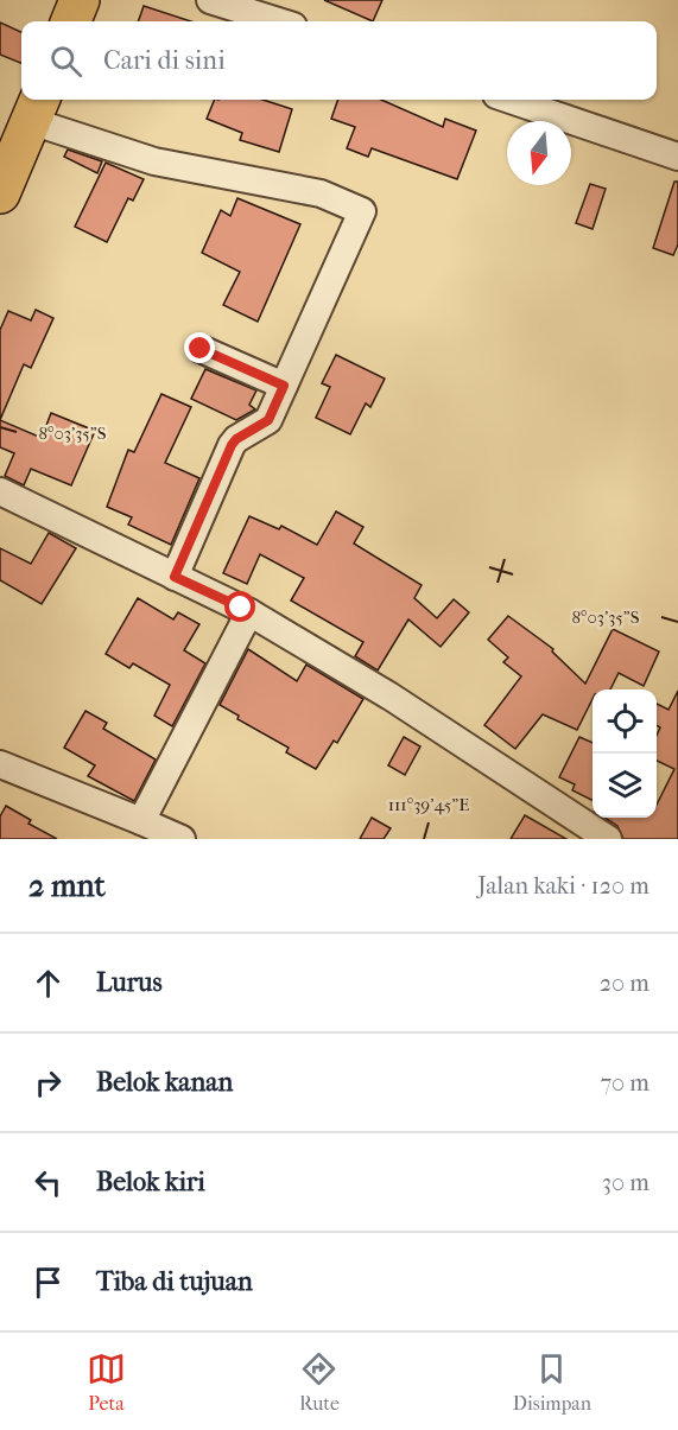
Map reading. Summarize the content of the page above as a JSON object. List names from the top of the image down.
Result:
{
  "north": "bottom",
  "page": {
    "search": "Cari di sini",
    "heading": ["2 mnt", "Jalan kaki · 120 m"],
    "list": [
      ["Lurus", "20 m"],
      ["Belok kanan", "70 m"],
      ["Belok kiri", "30 m"],
      "Tiba di tujuan"
    ],
    "nav": ["Peta", "Rute", "Disimpan"]
  },
  "coordinates": ["8°03'35\"S", "111°39'45\"E"]
}
